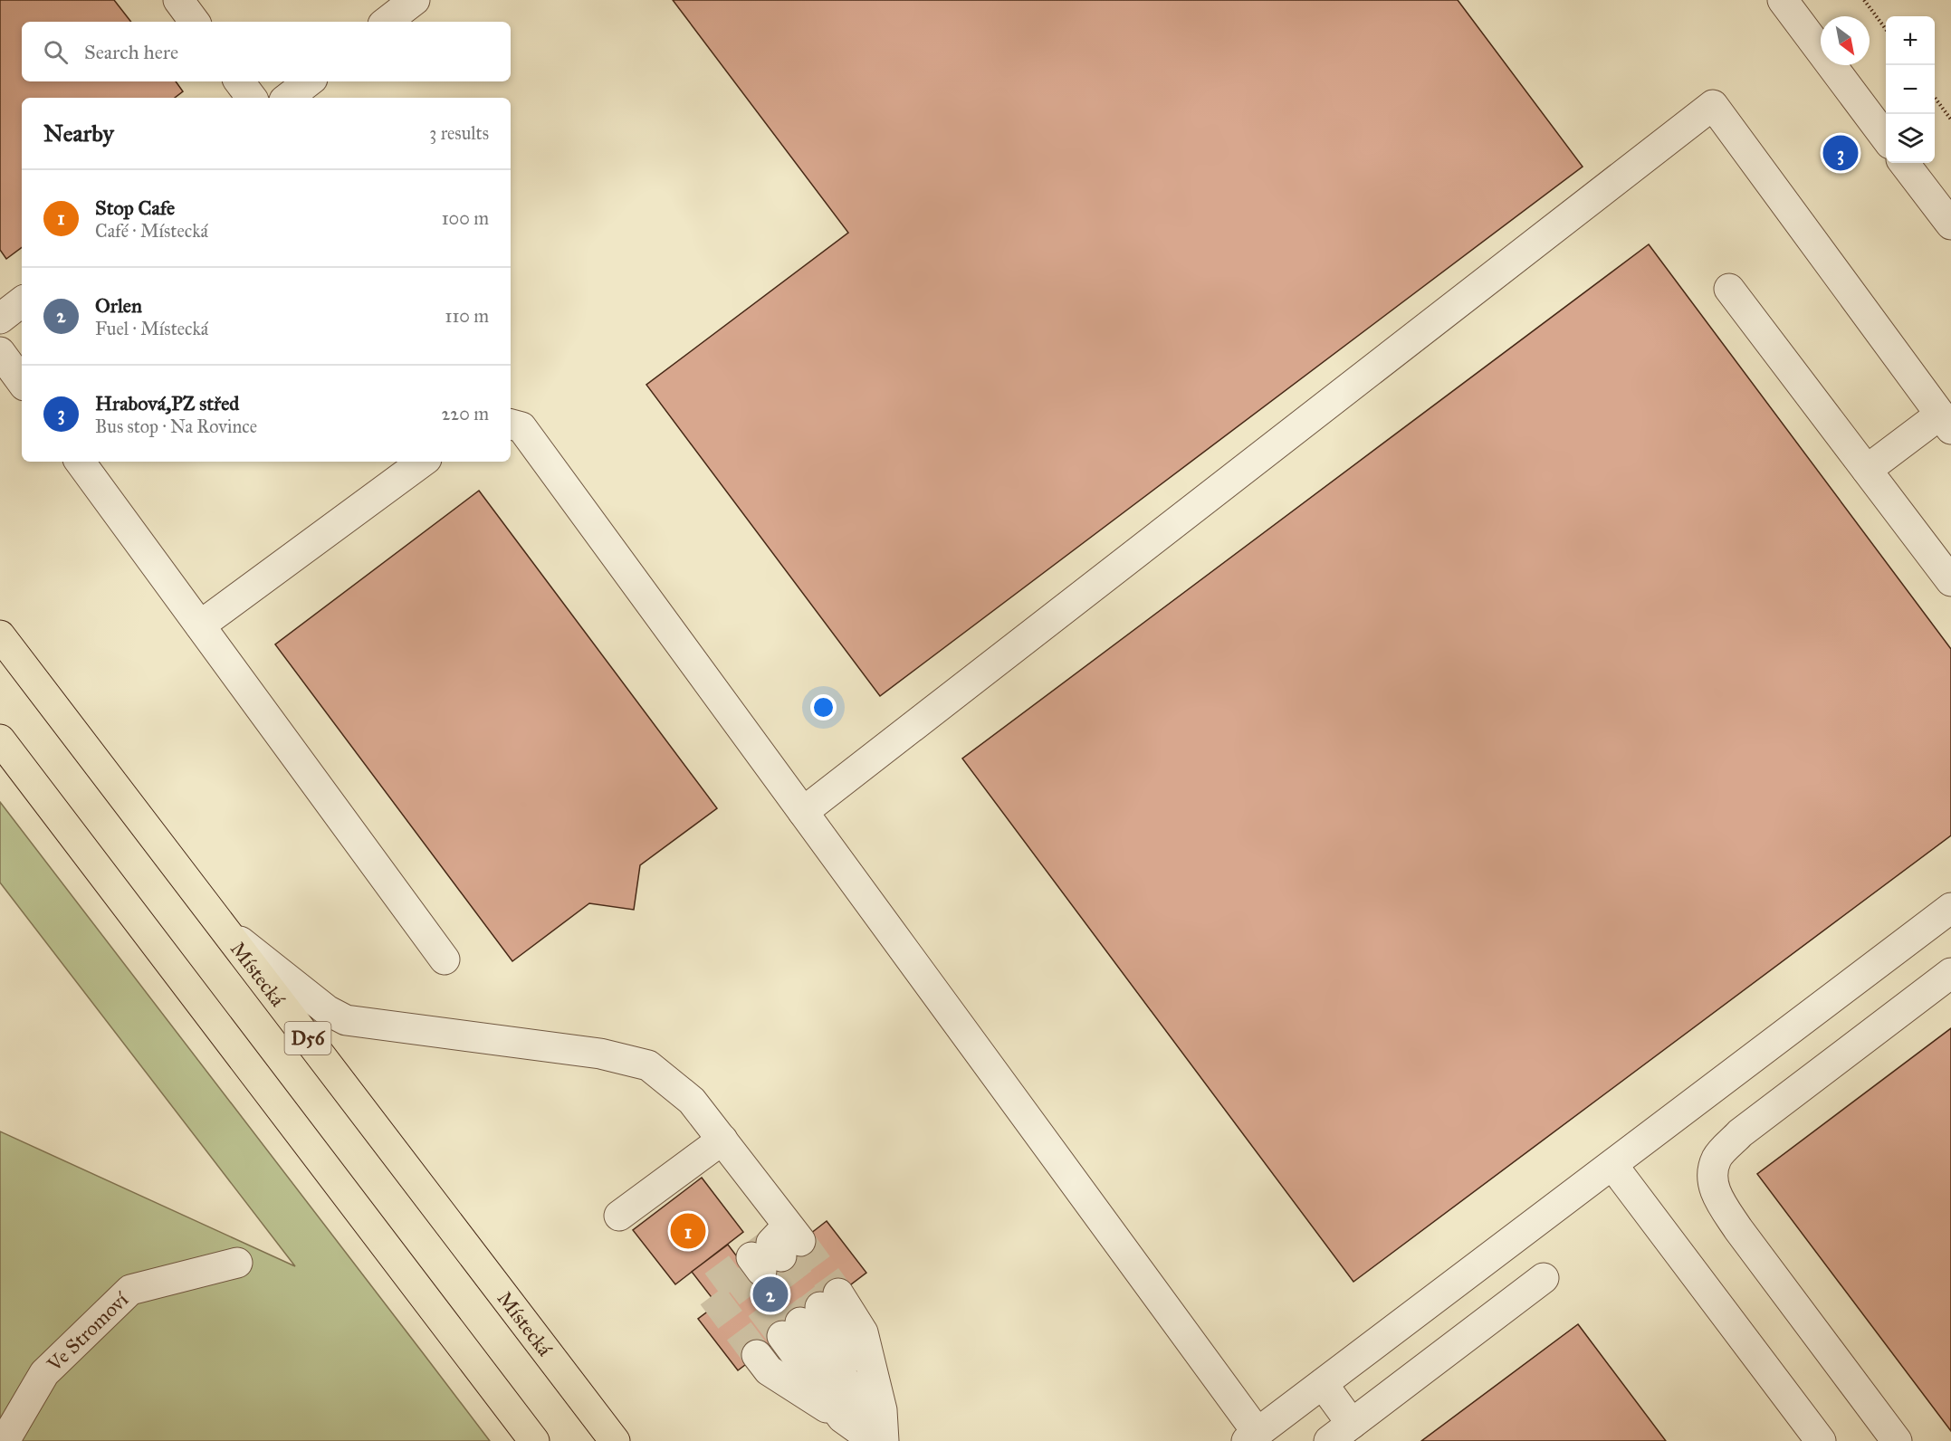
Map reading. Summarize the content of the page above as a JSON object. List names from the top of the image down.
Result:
{
  "streets": {
    "highway": ["Místecká", "D56"],
    "street": ["Ve Stromoví"]
  },
  "north": "bottom right",
  "page": {
    "map_buttons": ["+", "−"],
    "search": "Search here",
    "heading": ["Nearby", "3 results"],
    "pins": ["3", "1", "2"],
    "list": [
      {
        "mark": "1",
        "name": "Stop Cafe",
        "note": "Café · Místecká",
        "value": "100 m"
      },
      {
        "mark": "2",
        "name": "Orlen",
        "note": "Fuel · Místecká",
        "value": "110 m"
      },
      {
        "mark": "3",
        "name": "Hrabová,PZ střed",
        "note": "Bus stop · Na Rovince",
        "value": "220 m"
      }
    ]
  }
}
